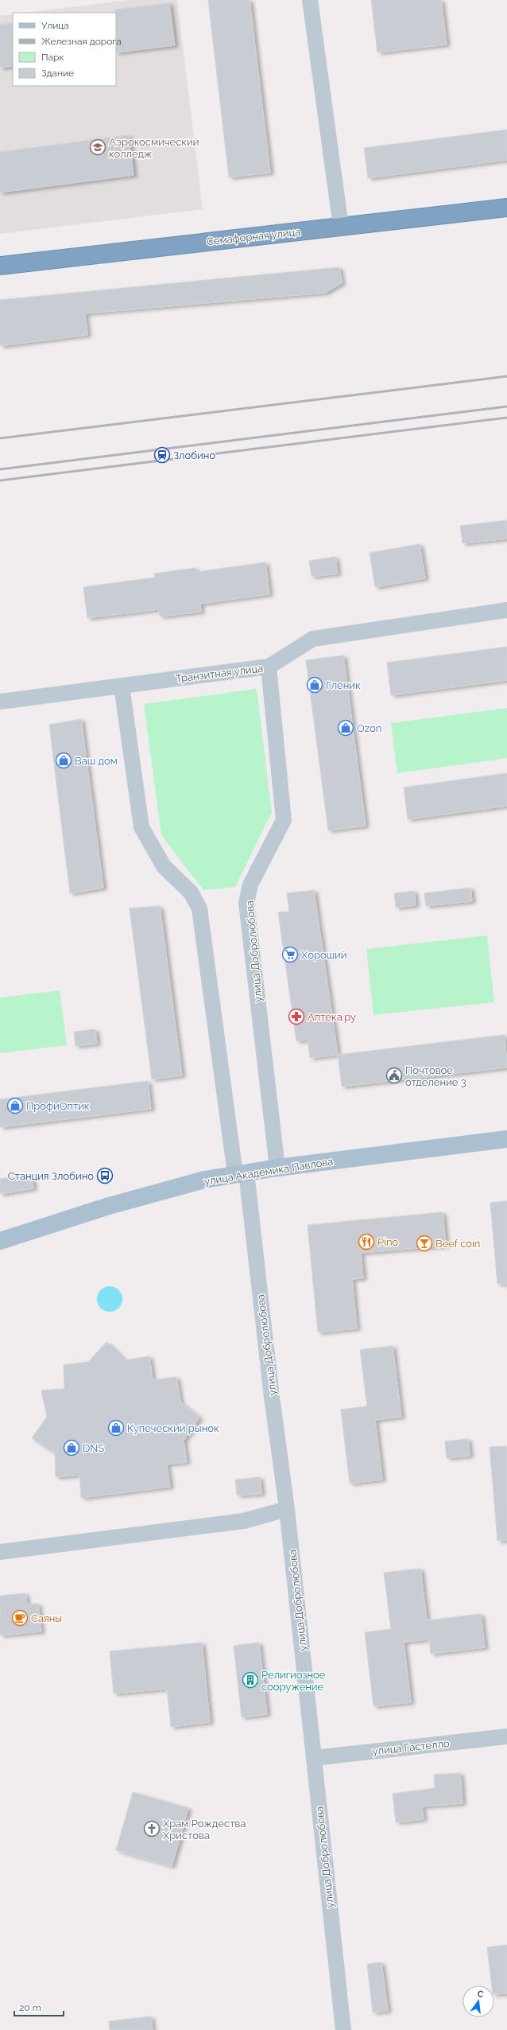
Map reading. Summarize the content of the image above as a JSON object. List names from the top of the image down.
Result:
{
  "streets": {
    "highway": ["Семафорная улица"],
    "main road": ["улица Академика Павлова"],
    "street": ["Транзитная улица", "улица Добролюбова", "улица Гастелло"]
  },
  "crossings": [
    ["Транзитная улица", "улица Добролюбова"],
    ["улица Добролюбова", "улица Академика Павлова"],
    ["улица Добролюбова", "улица Гастелло"]
  ],
  "places": {
    "school or university": ["Аэрокосмический колледж"],
    "station": ["Злобино"],
    "shop": [
      "Гленик",
      "Ozon",
      "Ваш дом",
      "ПрофиОптик",
      "Купеческий рынок",
      "DNS"
    ],
    "supermarket": ["Хороший"],
    "pharmacy": ["Аптека.ру"],
    "public building": ["Почтовое отделение 3"],
    "bus stop": ["Станция Злобино"],
    "restaurant": ["Pino"],
    "bar": ["Beef coin"],
    "cafe": ["Саяны"],
    "building": ["Религиозное сооружение"],
    "church": ["Храм Рождества Христова"]
  },
  "legend": [
    "Улица",
    "Железная дорога",
    "Парк",
    "Здание"
  ],
  "scale_bar": "20 m",
  "north": "top"
}
